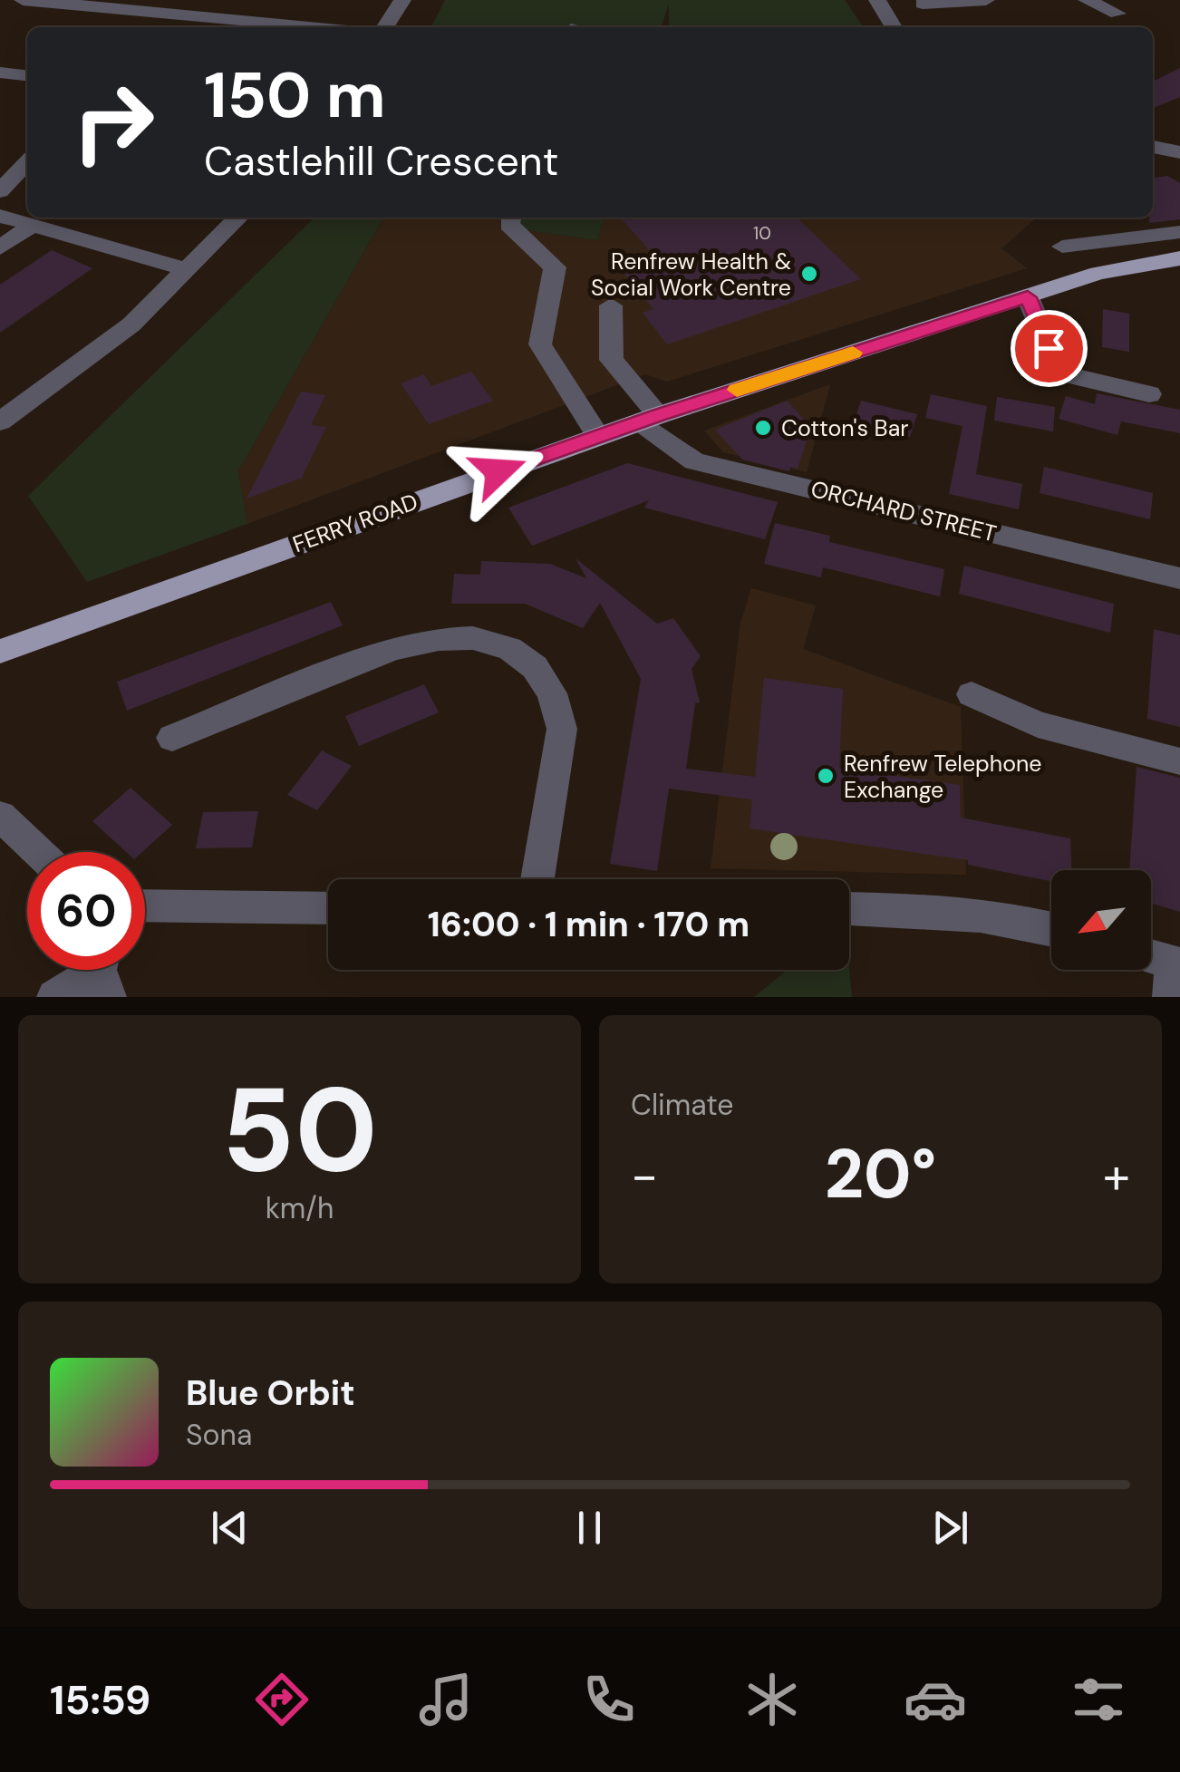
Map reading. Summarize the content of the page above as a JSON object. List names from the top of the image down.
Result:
{
  "streets": {
    "main road": ["FERRY ROAD"],
    "street": ["ORCHARD STREET"]
  },
  "crossings": [
    ["ORCHARD STREET", "FERRY ROAD"]
  ],
  "places": ["Renfrew Health & Social Work Centre", "Cotton's Bar", "Renfrew Telephone Exchange"],
  "house_numbers": ["10"],
  "north": "bottom left",
  "page": {
    "turn": ["150 m", "Castlehill Crescent"],
    "limit": "60",
    "trip": "16:00 · 1 min · 170 m",
    "tile": [
      ["50", "km/h"],
      "Climate"
    ],
    "heat": ["−", "20°", "+"],
    "song": ["Blue Orbit", "Sona"],
    "tabs": "15:59"
  }
}
